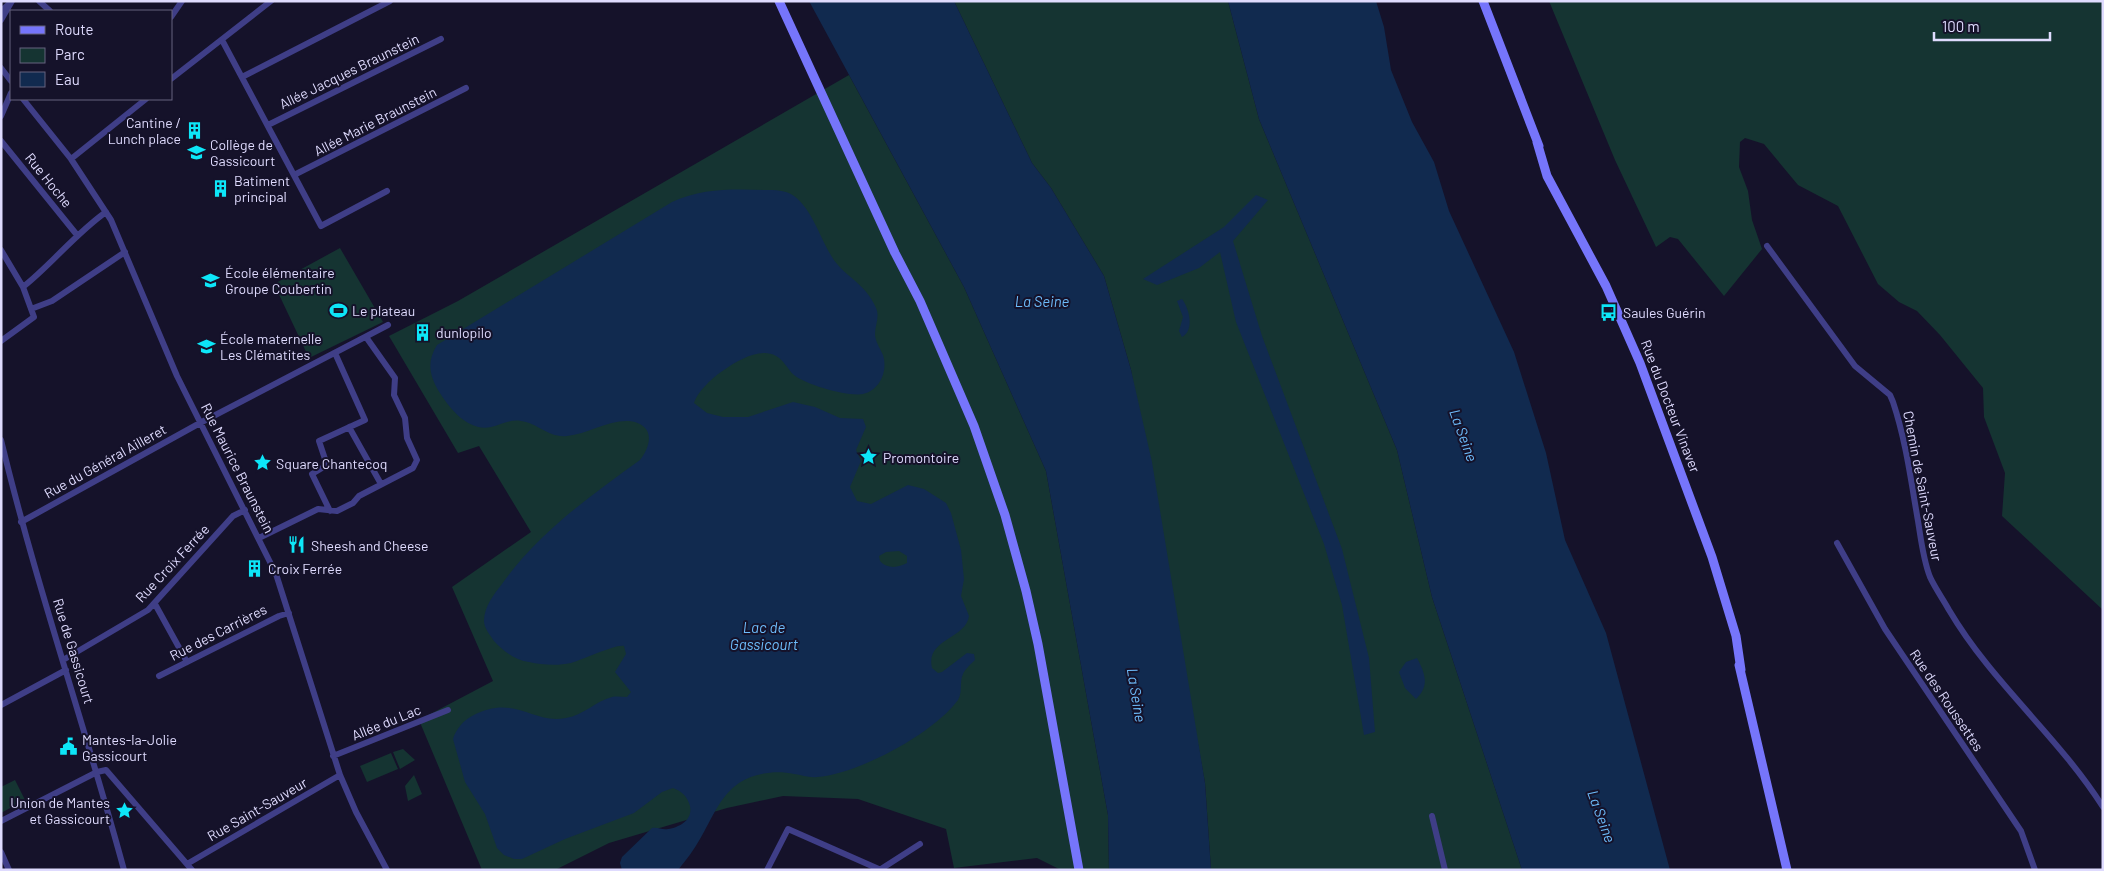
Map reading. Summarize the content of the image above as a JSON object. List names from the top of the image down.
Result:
{
  "streets": {
    "main road": ["Rue du Docteur Vinaver"],
    "street": [
      "Allée Jacques Braunstein",
      "Allée Marie Braunstein",
      "Rue Hoche",
      "Rue du Général Ailleret",
      "Rue Maurice Braunstein",
      "Chemin de Saint-Sauveur",
      "Rue Croix Ferrée",
      "Rue des Carrières",
      "Rue de Gassicourt",
      "Rue des Roussettes",
      "Allée du Lac",
      "Rue Saint-Sauveur"
    ]
  },
  "crossings": [
    ["Rue du Général Ailleret", "Rue Maurice Braunstein"],
    ["Rue du Général Ailleret", "Rue de Gassicourt"],
    ["Rue Maurice Braunstein", "Rue Croix Ferrée"],
    ["Rue Maurice Braunstein", "Rue des Carrières"],
    ["Rue Maurice Braunstein", "Allée du Lac"],
    ["Rue Maurice Braunstein", "Rue Saint-Sauveur"],
    ["Rue Croix Ferrée", "Rue de Gassicourt"]
  ],
  "water": ["La Seine", "Lac de Gassicourt"],
  "places": {
    "building": [
      "Cantine / Lunch place",
      "Batiment principal",
      "dunlopilo",
      "Croix Ferrée"
    ],
    "school or university": ["Collège de Gassicourt", "École élémentaire Groupe Coubertin", "École maternelle Les Clématites"],
    "sports": ["Le plateau"],
    "bus stop": ["Saules Guérin"],
    "place": ["Promontoire", "Square Chantecoq", "Union de Mantes et Gassicourt"],
    "restaurant": ["Sheesh and Cheese"],
    "public building": ["Mantes-la-Jolie Gassicourt"]
  },
  "legend": ["Route", "Parc", "Eau"],
  "scale_bar": "100 m"
}
